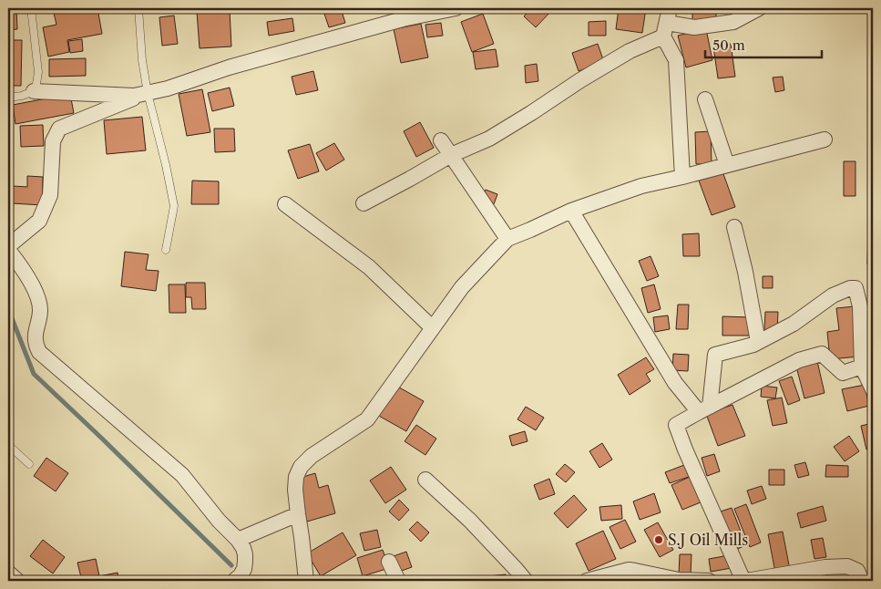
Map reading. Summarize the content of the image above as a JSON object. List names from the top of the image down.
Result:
{
  "places": ["S.J Oil Mills"],
  "scale_bar": "50 m"
}
